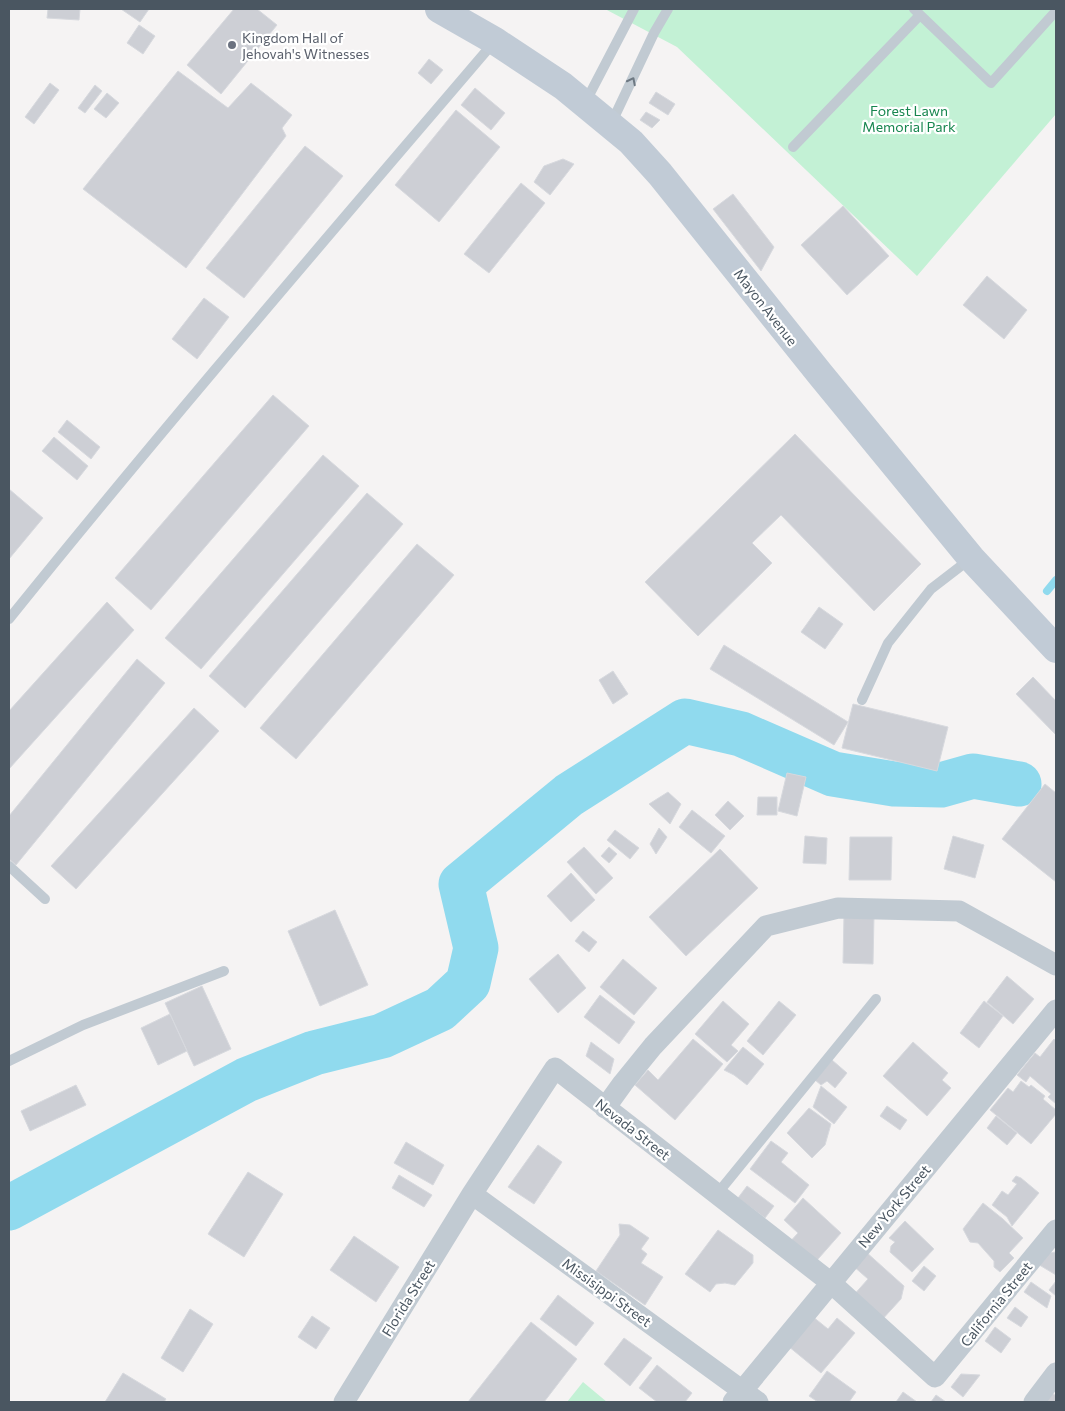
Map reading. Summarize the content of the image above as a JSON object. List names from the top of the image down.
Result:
{
  "streets": {
    "main road": ["Mayon Avenue"],
    "street": [
      "Nevada Street",
      "New York Street",
      "Missisippi Street",
      "Florida Street",
      "California Street"
    ]
  },
  "crossings": [
    ["Nevada Street", "New York Street"],
    ["Nevada Street", "Missisippi Street"],
    ["Nevada Street", "Florida Street"],
    ["Nevada Street", "California Street"],
    ["New York Street", "Missisippi Street"],
    ["Missisippi Street", "Florida Street"]
  ],
  "parks": ["Forest Lawn Memorial Park"],
  "places": ["Kingdom Hall of Jehovah's Witnesses"]
}
